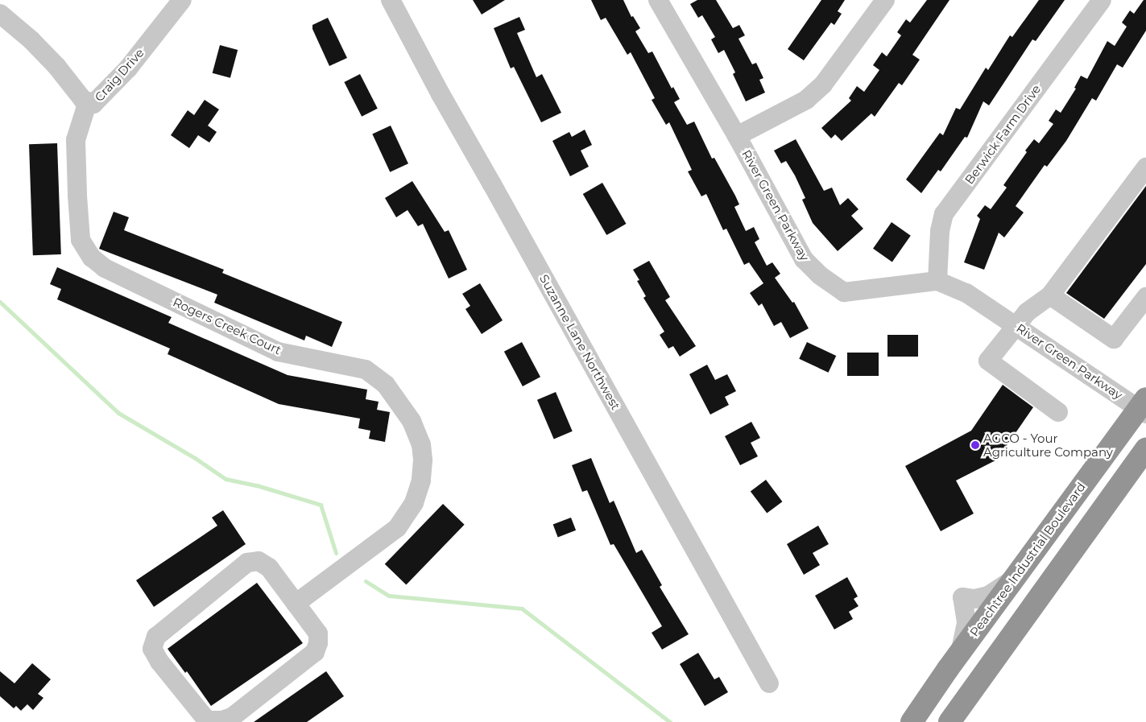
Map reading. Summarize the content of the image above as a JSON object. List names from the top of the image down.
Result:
{
  "streets": {
    "highway": ["Peachtree Industrial Boulevard"],
    "street": [
      "Craig Drive",
      "Berwick Farm Drive",
      "River Green Parkway",
      "Rogers Creek Court",
      "Suzanne Lane Northwest"
    ]
  },
  "crossings": [
    ["Craig Drive", "Rogers Creek Court"],
    ["Berwick Farm Drive", "River Green Parkway"],
    ["River Green Parkway", "Peachtree Industrial Boulevard"]
  ],
  "places": ["AGCO - Your Agriculture Company"]
}
